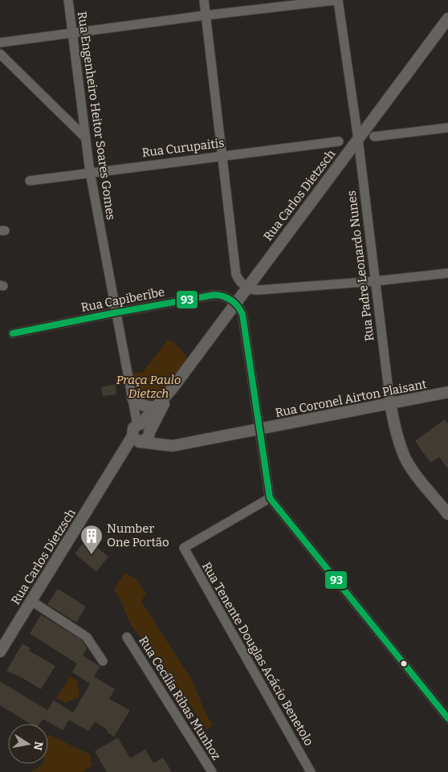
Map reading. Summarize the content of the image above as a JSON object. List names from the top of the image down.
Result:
{
  "streets": {
    "street": [
      "Rua Engenheiro Heitor Soares Gomes",
      "Rua Curupaitis",
      "Rua Carlos Dietzsch",
      "Rua Padre Leonardo Nunes",
      "Rua Capiberibe",
      "Rua Coronel Airton Plaisant",
      "Rua Tenente Douglas Acácio Benetolo",
      "Rua Cecília Ribas Munhoz"
    ]
  },
  "crossings": [
    ["Rua Engenheiro Heitor Soares Gomes", "Rua Curupaitis"],
    ["Rua Engenheiro Heitor Soares Gomes", "Rua Carlos Dietzsch"],
    ["Rua Engenheiro Heitor Soares Gomes", "Rua Capiberibe"],
    ["Rua Engenheiro Heitor Soares Gomes", "Rua Coronel Airton Plaisant"],
    ["Rua Carlos Dietzsch", "Rua Padre Leonardo Nunes"],
    ["Rua Carlos Dietzsch", "Rua Capiberibe"],
    ["Rua Carlos Dietzsch", "Rua Coronel Airton Plaisant"],
    ["Rua Padre Leonardo Nunes", "Rua Coronel Airton Plaisant"]
  ],
  "parks": ["Praça Paulo Dietzch"],
  "places": {
    "building": ["Number One Portão"]
  },
  "lines": ["transit line 93"],
  "north": "right"
}
